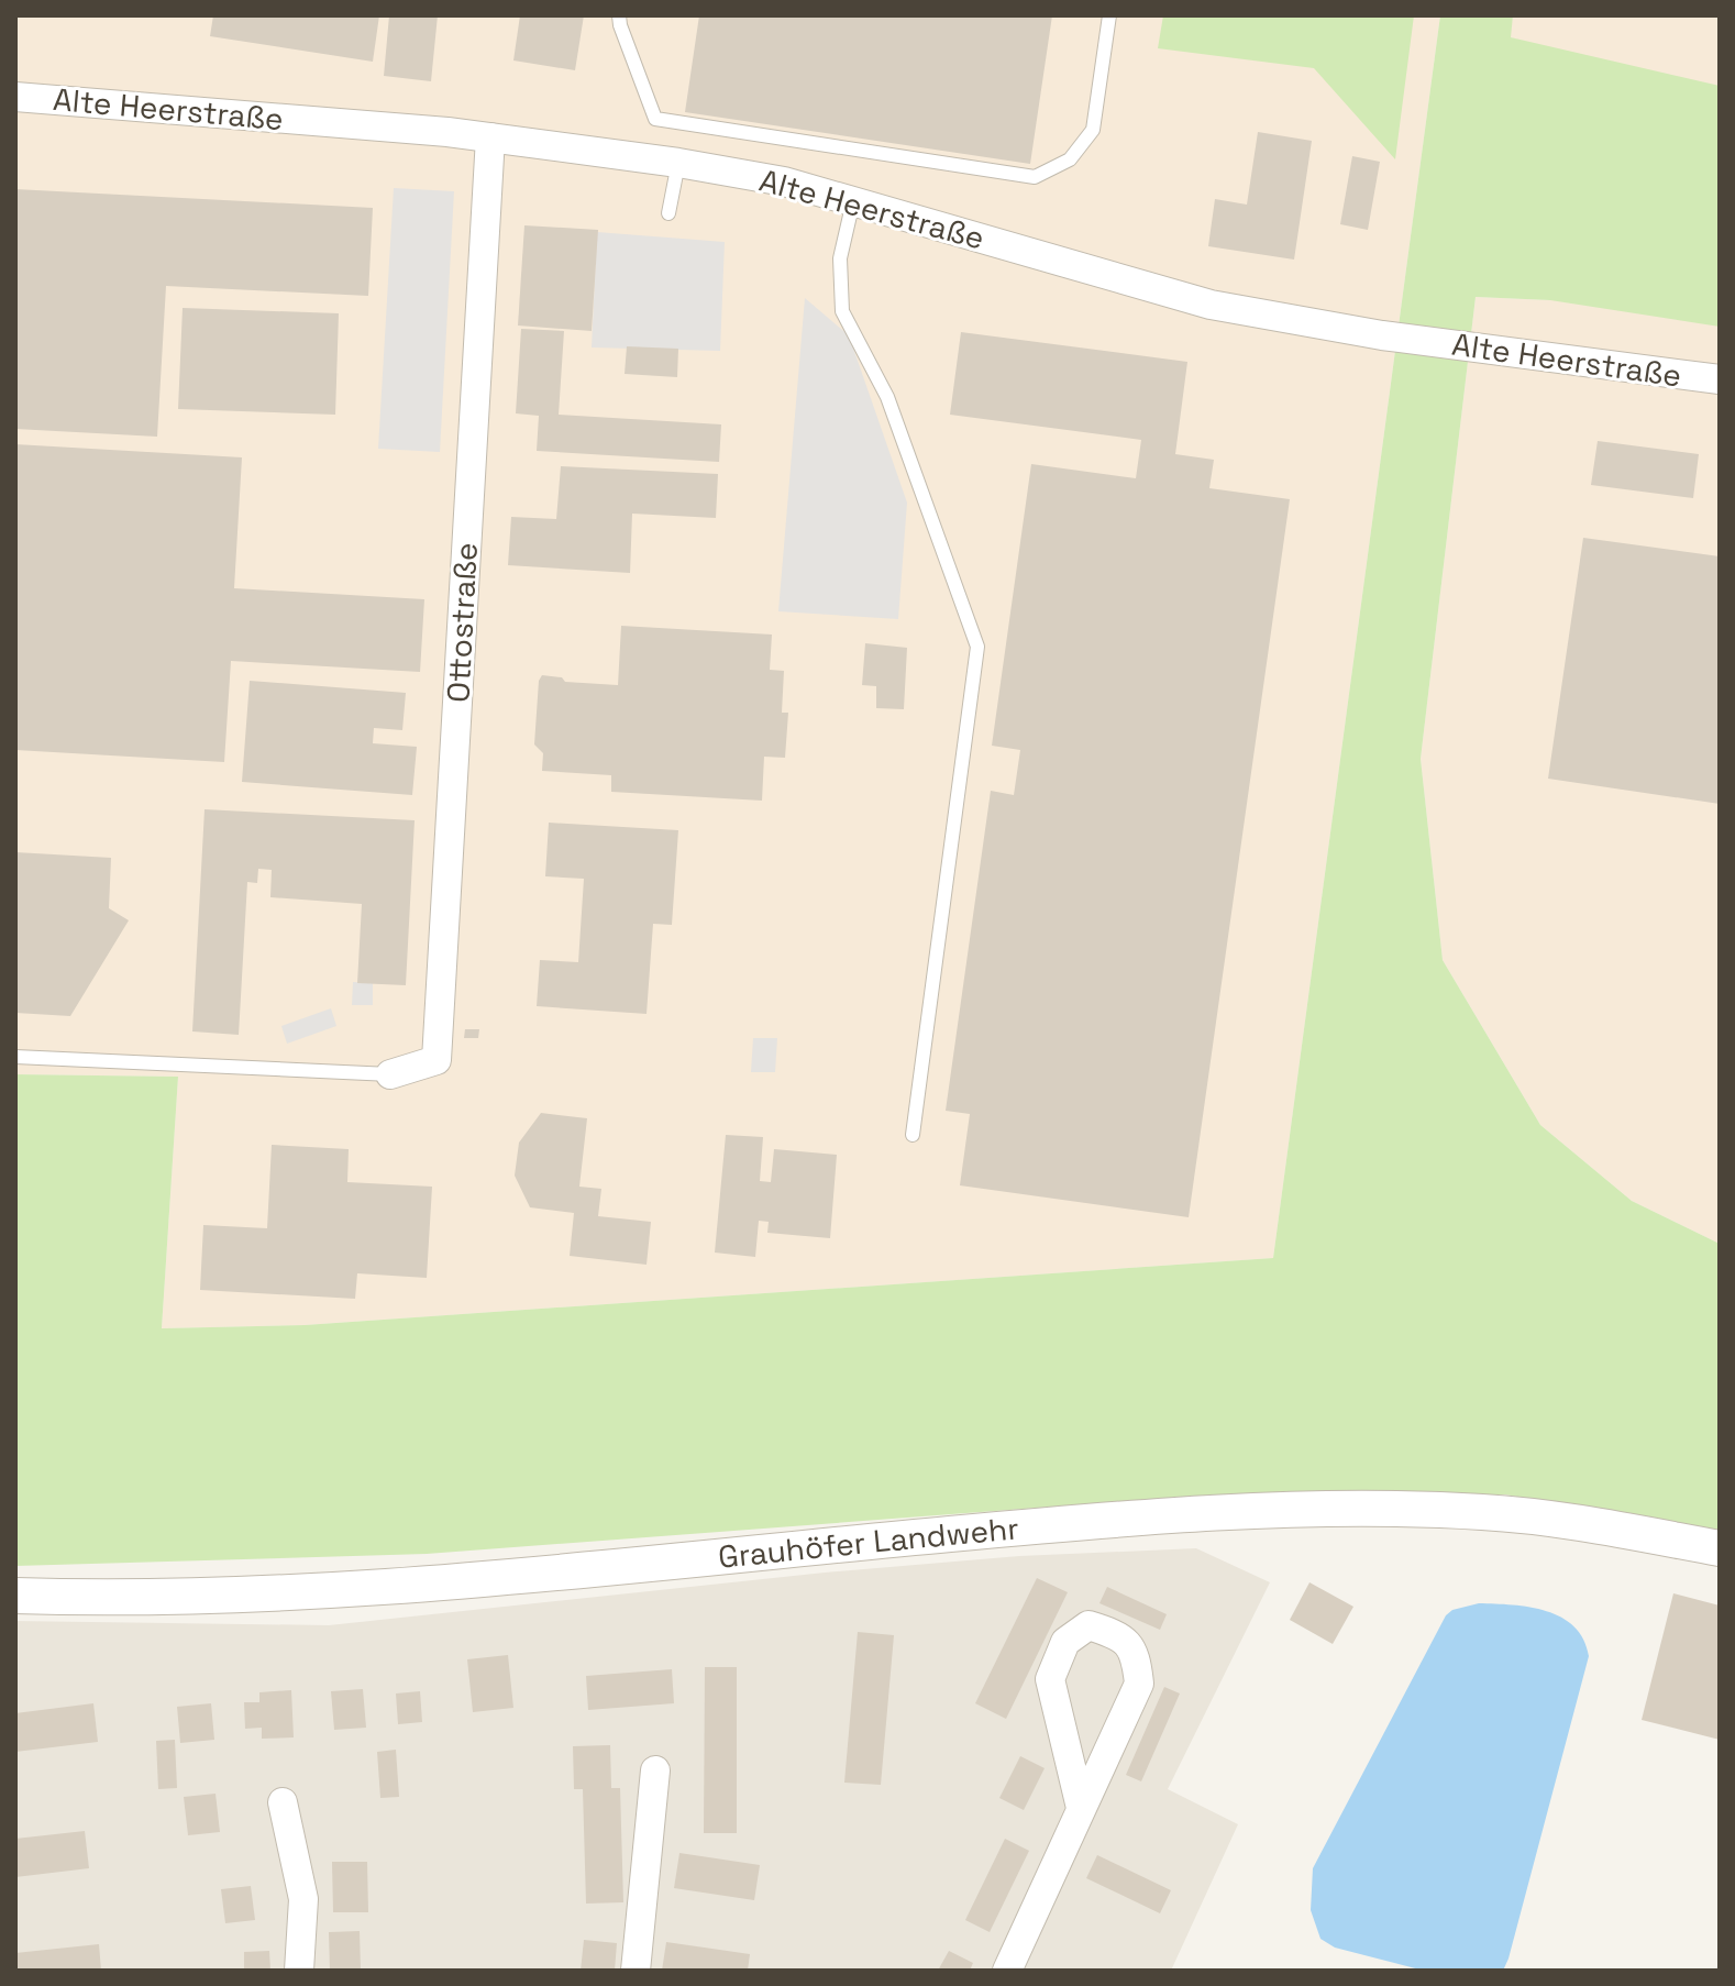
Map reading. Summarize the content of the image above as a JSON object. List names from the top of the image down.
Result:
{
  "streets": {
    "street": ["Alte Heerstraße", "Ottostraße", "Grauhöfer Landwehr"]
  },
  "crossings": [
    ["Alte Heerstraße", "Ottostraße"]
  ]
}
